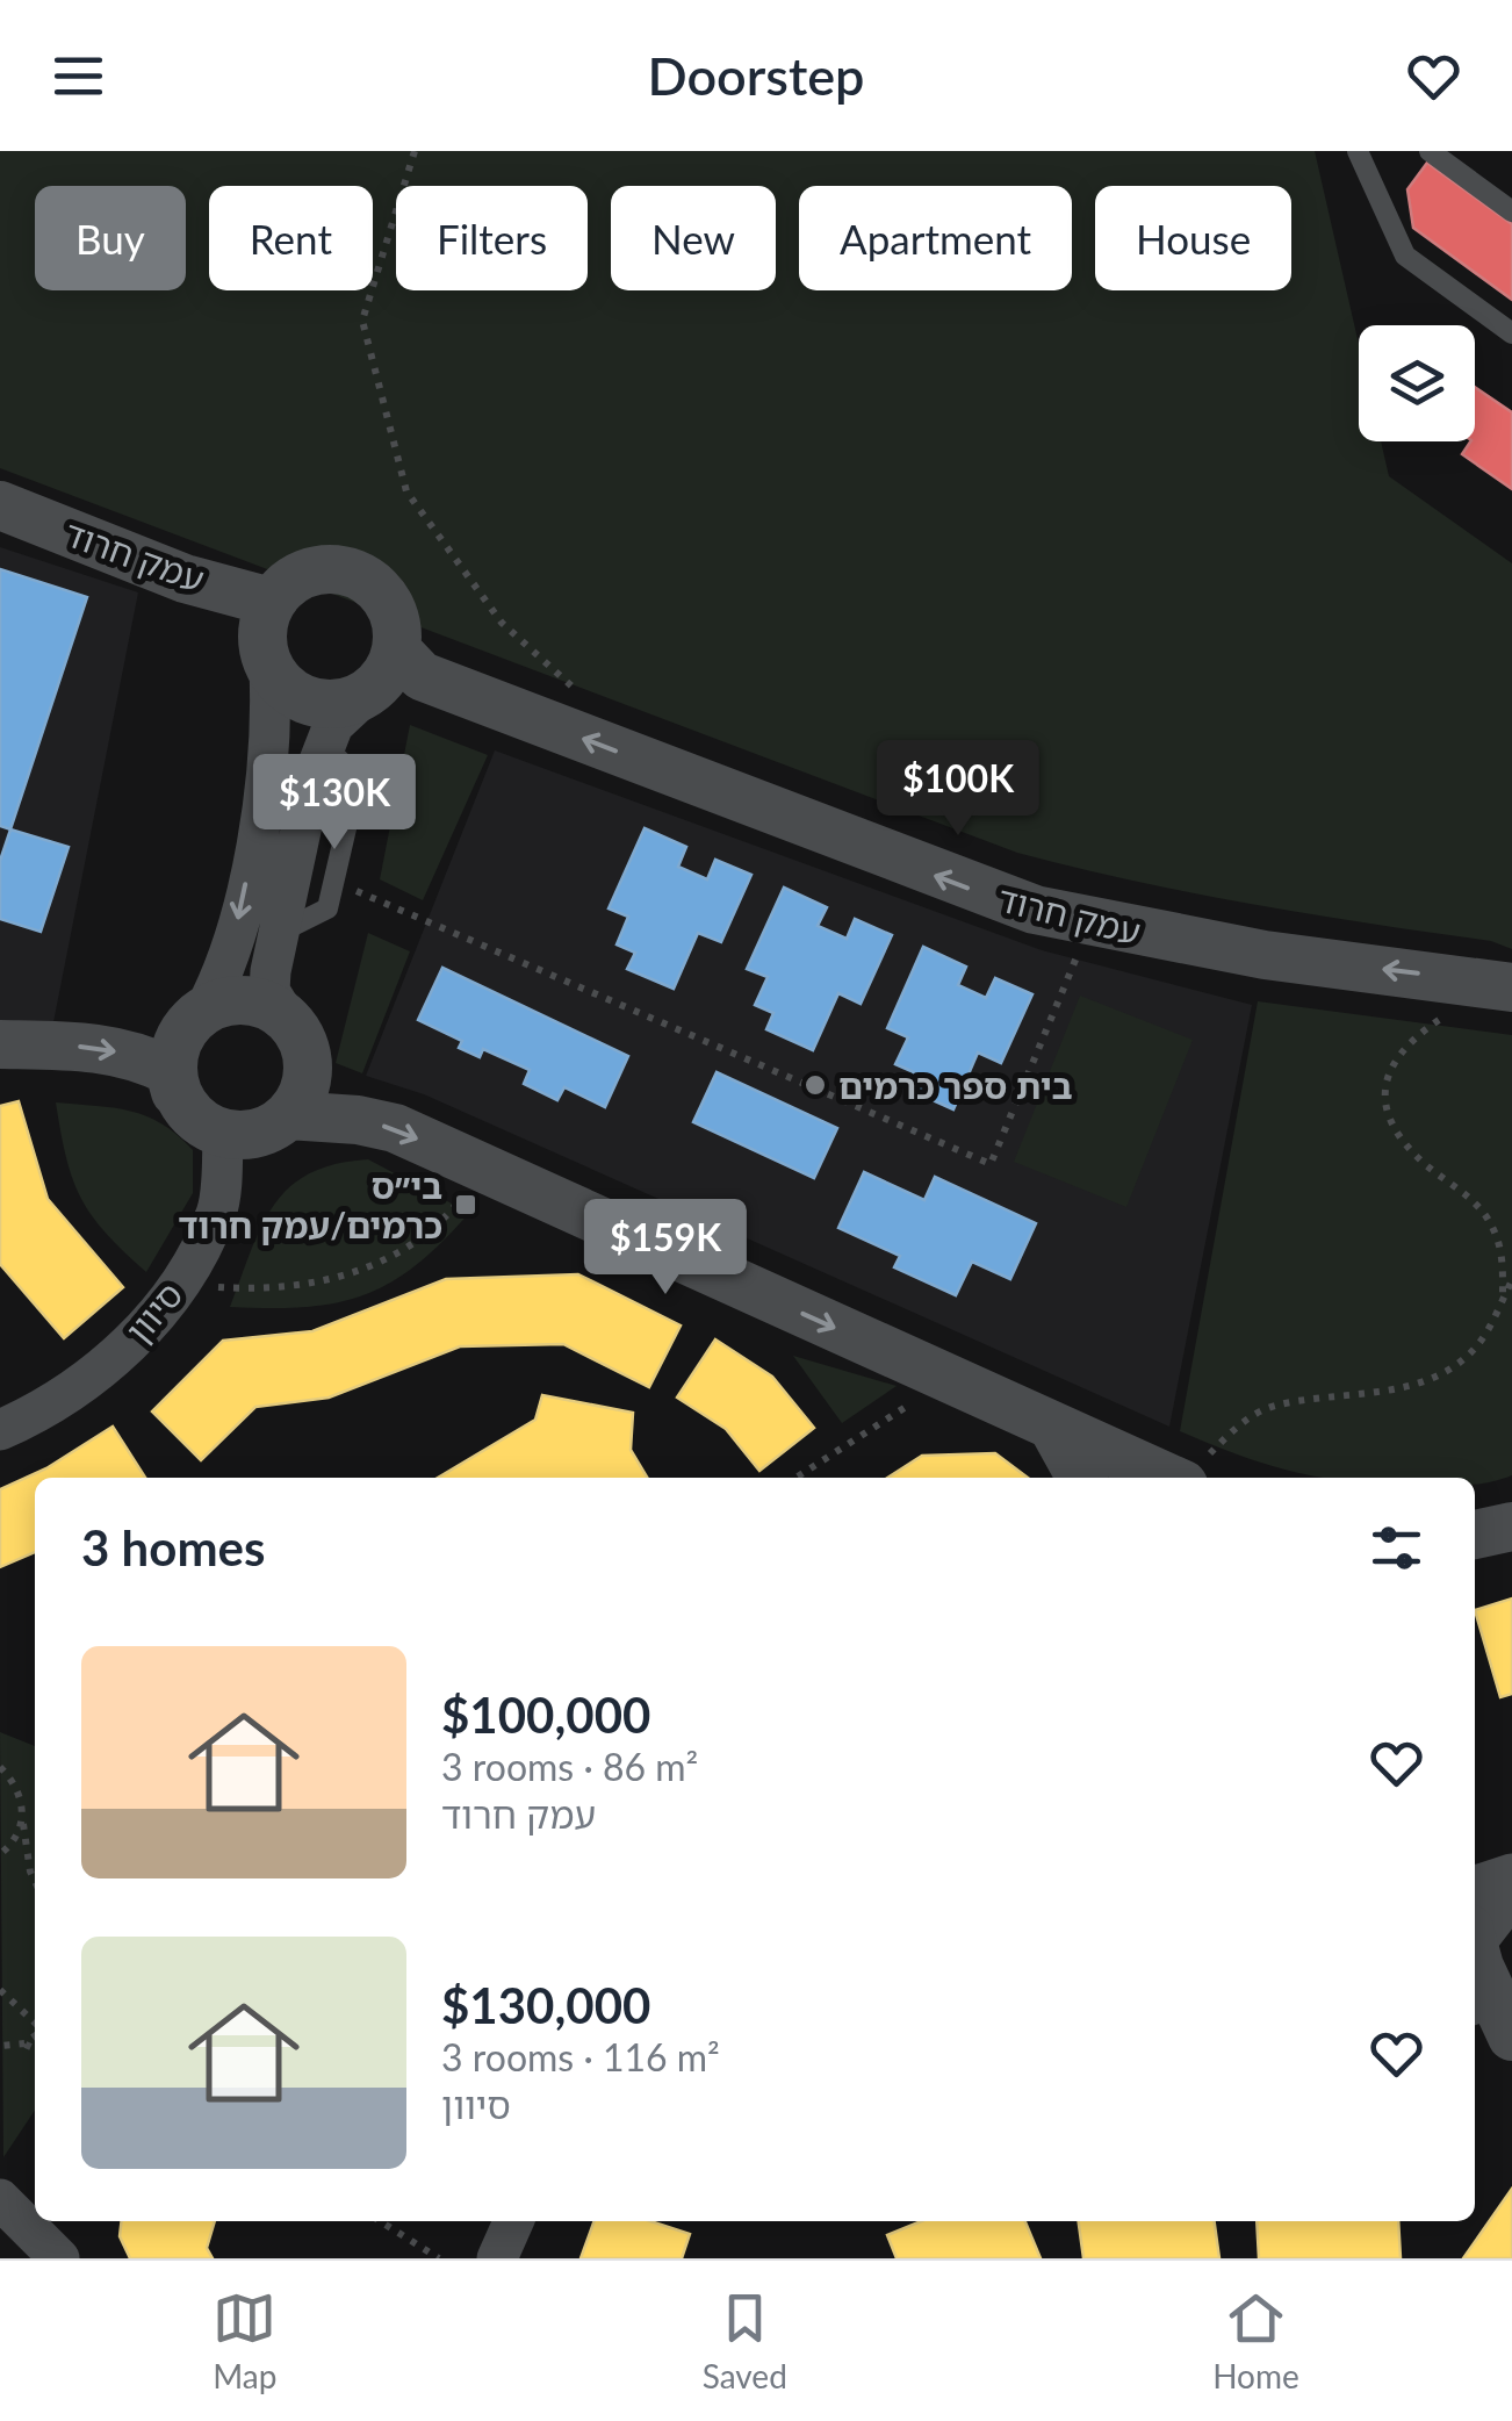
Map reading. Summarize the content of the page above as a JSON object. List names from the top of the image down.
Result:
{
  "streets": {
    "street": ["עמק חרוד", "סיוון"]
  },
  "one_way": ["עמק חרוד"],
  "places": {
    "other": ["בית ספר כרמים"],
    "transit": ["בי״ס כרמים/עמק חרוד"]
  },
  "page": {
    "header": "Doorstep",
    "chip": [
      "Buy",
      "Rent",
      "Filters",
      "New",
      "Apartment",
      "House"
    ],
    "price": ["$100K", "$130K", "$159K"],
    "heading": "3 homes",
    "list": [
      {
        "name": "$100,000",
        "note": "3 rooms · 86 m² · עמק חרוד"
      },
      {
        "name": "$130,000",
        "note": "3 rooms · 116 m² · סיוון"
      }
    ],
    "tabs": ["Map", "Saved", "Home"]
  }
}
